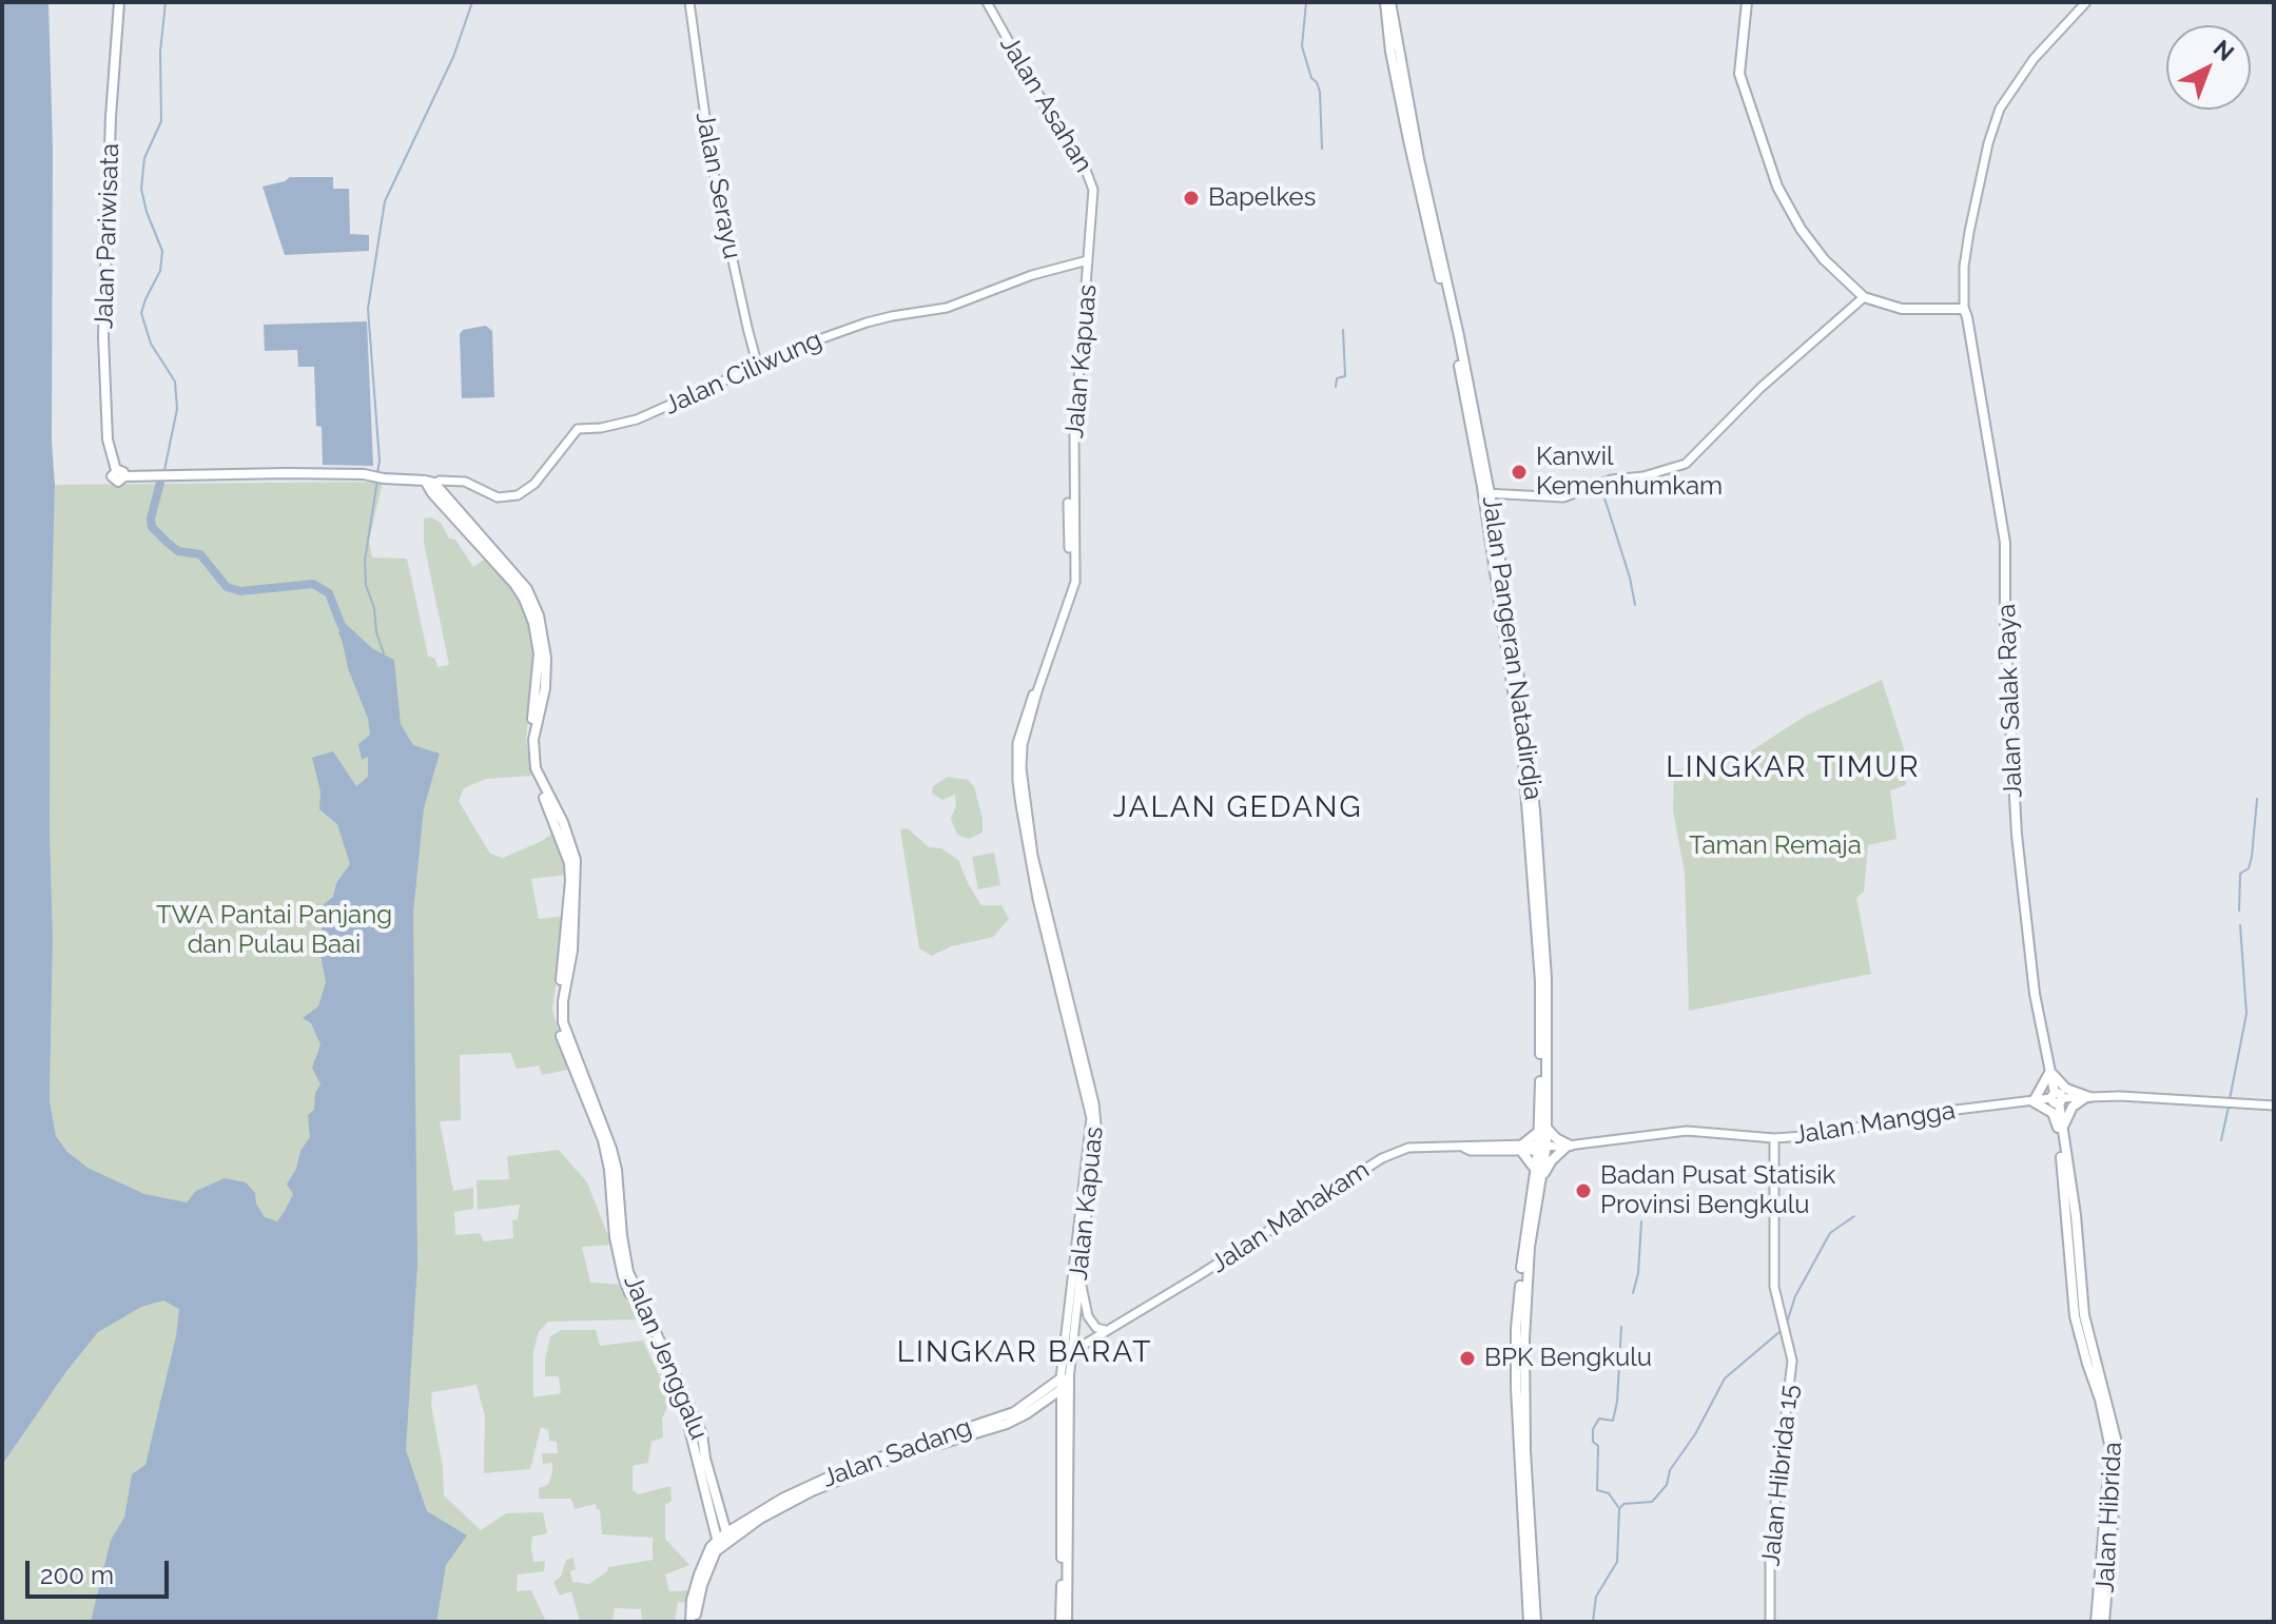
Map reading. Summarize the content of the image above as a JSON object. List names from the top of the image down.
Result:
{
  "streets": {
    "main road": [
      "Jalan Pariwisata",
      "Jalan Pangeran Natadirdja",
      "Jalan Salak Raya",
      "Jalan Jenggalu",
      "Jalan Sadang",
      "Jalan Hibrida"
    ],
    "street": [
      "Jalan Asahan",
      "Jalan Serayu",
      "Jalan Kapuas",
      "Jalan Ciliwung",
      "Jalan Mangga",
      "Jalan Mahakam",
      "Jalan Hibrida 15"
    ]
  },
  "crossings": [
    ["Jalan Asahan", "Jalan Kapuas"],
    ["Jalan Asahan", "Jalan Ciliwung"],
    ["Jalan Serayu", "Jalan Ciliwung"],
    ["Jalan Pariwisata", "Jalan Ciliwung"],
    ["Jalan Pariwisata", "Jalan Jenggalu"],
    ["Jalan Kapuas", "Jalan Ciliwung"],
    ["Jalan Kapuas", "Jalan Mahakam"],
    ["Jalan Kapuas", "Jalan Sadang"],
    ["Jalan Ciliwung", "Jalan Jenggalu"],
    ["Jalan Pangeran Natadirdja", "Jalan Mangga"],
    ["Jalan Salak Raya", "Jalan Mangga"],
    ["Jalan Salak Raya", "Jalan Hibrida"],
    ["Jalan Mangga", "Jalan Mahakam"],
    ["Jalan Mangga", "Jalan Hibrida 15"],
    ["Jalan Jenggalu", "Jalan Sadang"]
  ],
  "districts": ["LINGKAR TIMUR", "JALAN GEDANG", "LINGKAR BARAT"],
  "parks": ["Taman Remaja", "TWA Pantai Panjang dan Pulau Baai"],
  "places": [
    "Bapelkes",
    "Kanwil Kemenhumkam",
    "Badan Pusat Statisik Provinsi Bengkulu",
    "BPK Bengkulu"
  ],
  "scale_bar": "200 m",
  "north": "top right"
}
